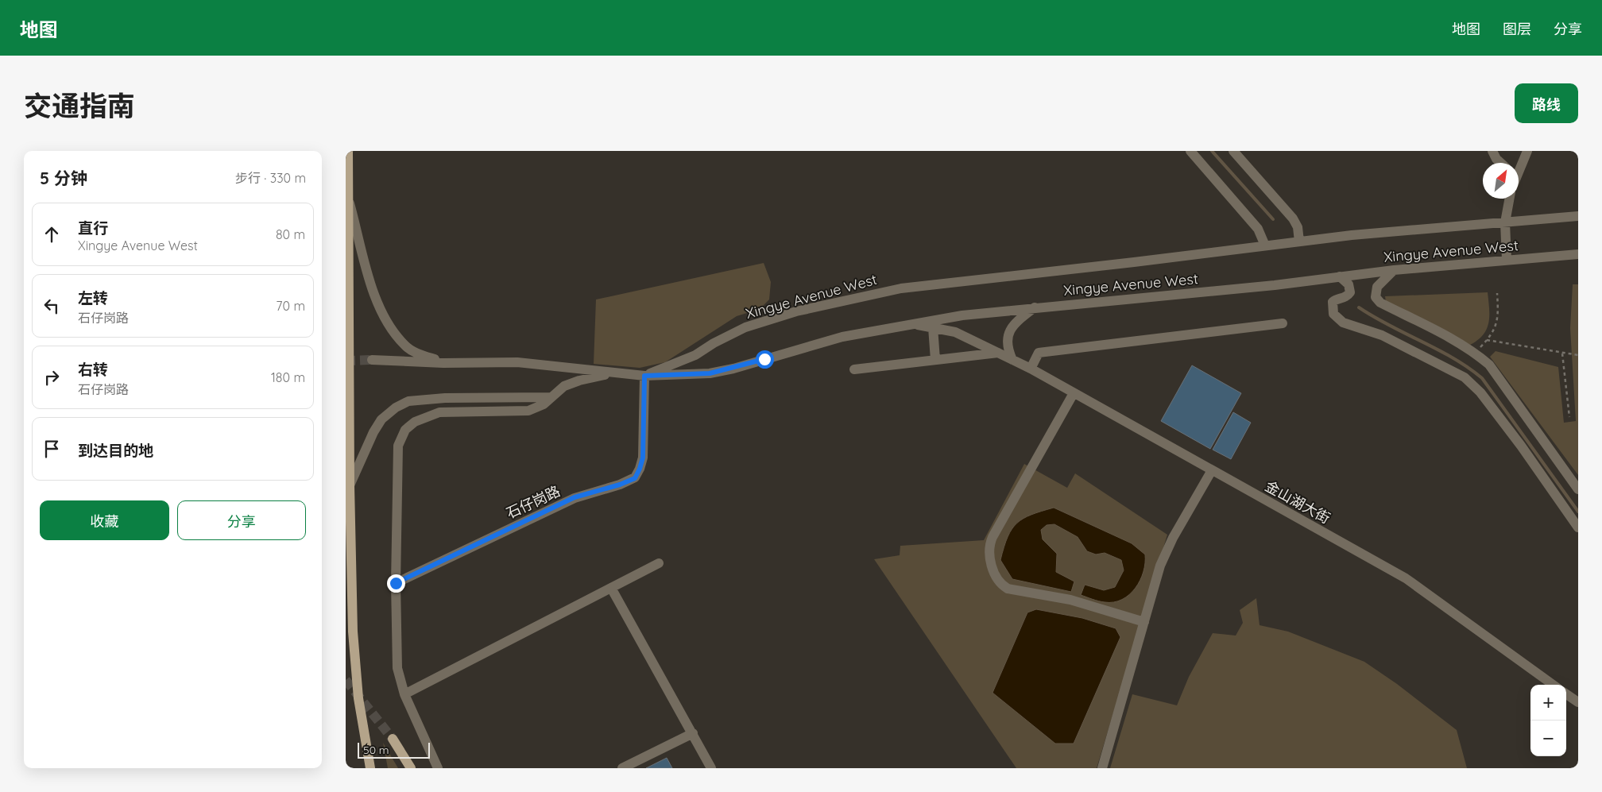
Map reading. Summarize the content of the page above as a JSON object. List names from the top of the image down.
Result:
{
  "streets": {
    "street": ["Xingye Avenue West", "石仔岗路", "金山湖大街"]
  },
  "crossings": [
    ["Xingye Avenue West", "石仔岗路"],
    ["Xingye Avenue West", "金山湖大街"]
  ],
  "scale_bar": "50 m",
  "north": "top right",
  "page": {
    "header": "地图",
    "nav": ["地图", "图层", "分享"],
    "title": "交通指南",
    "buttons": [
      "路线",
      ["收藏", "分享"]
    ],
    "heading": ["5 分钟", "步行 · 330 m"],
    "list": [
      ["直行", "Xingye Avenue West", "80 m"],
      ["左转", "石仔岗路", "70 m"],
      ["右转", "石仔岗路", "180 m"],
      "到达目的地"
    ],
    "map_buttons": ["+", "−"],
    "scale": "50 m"
  }
}
